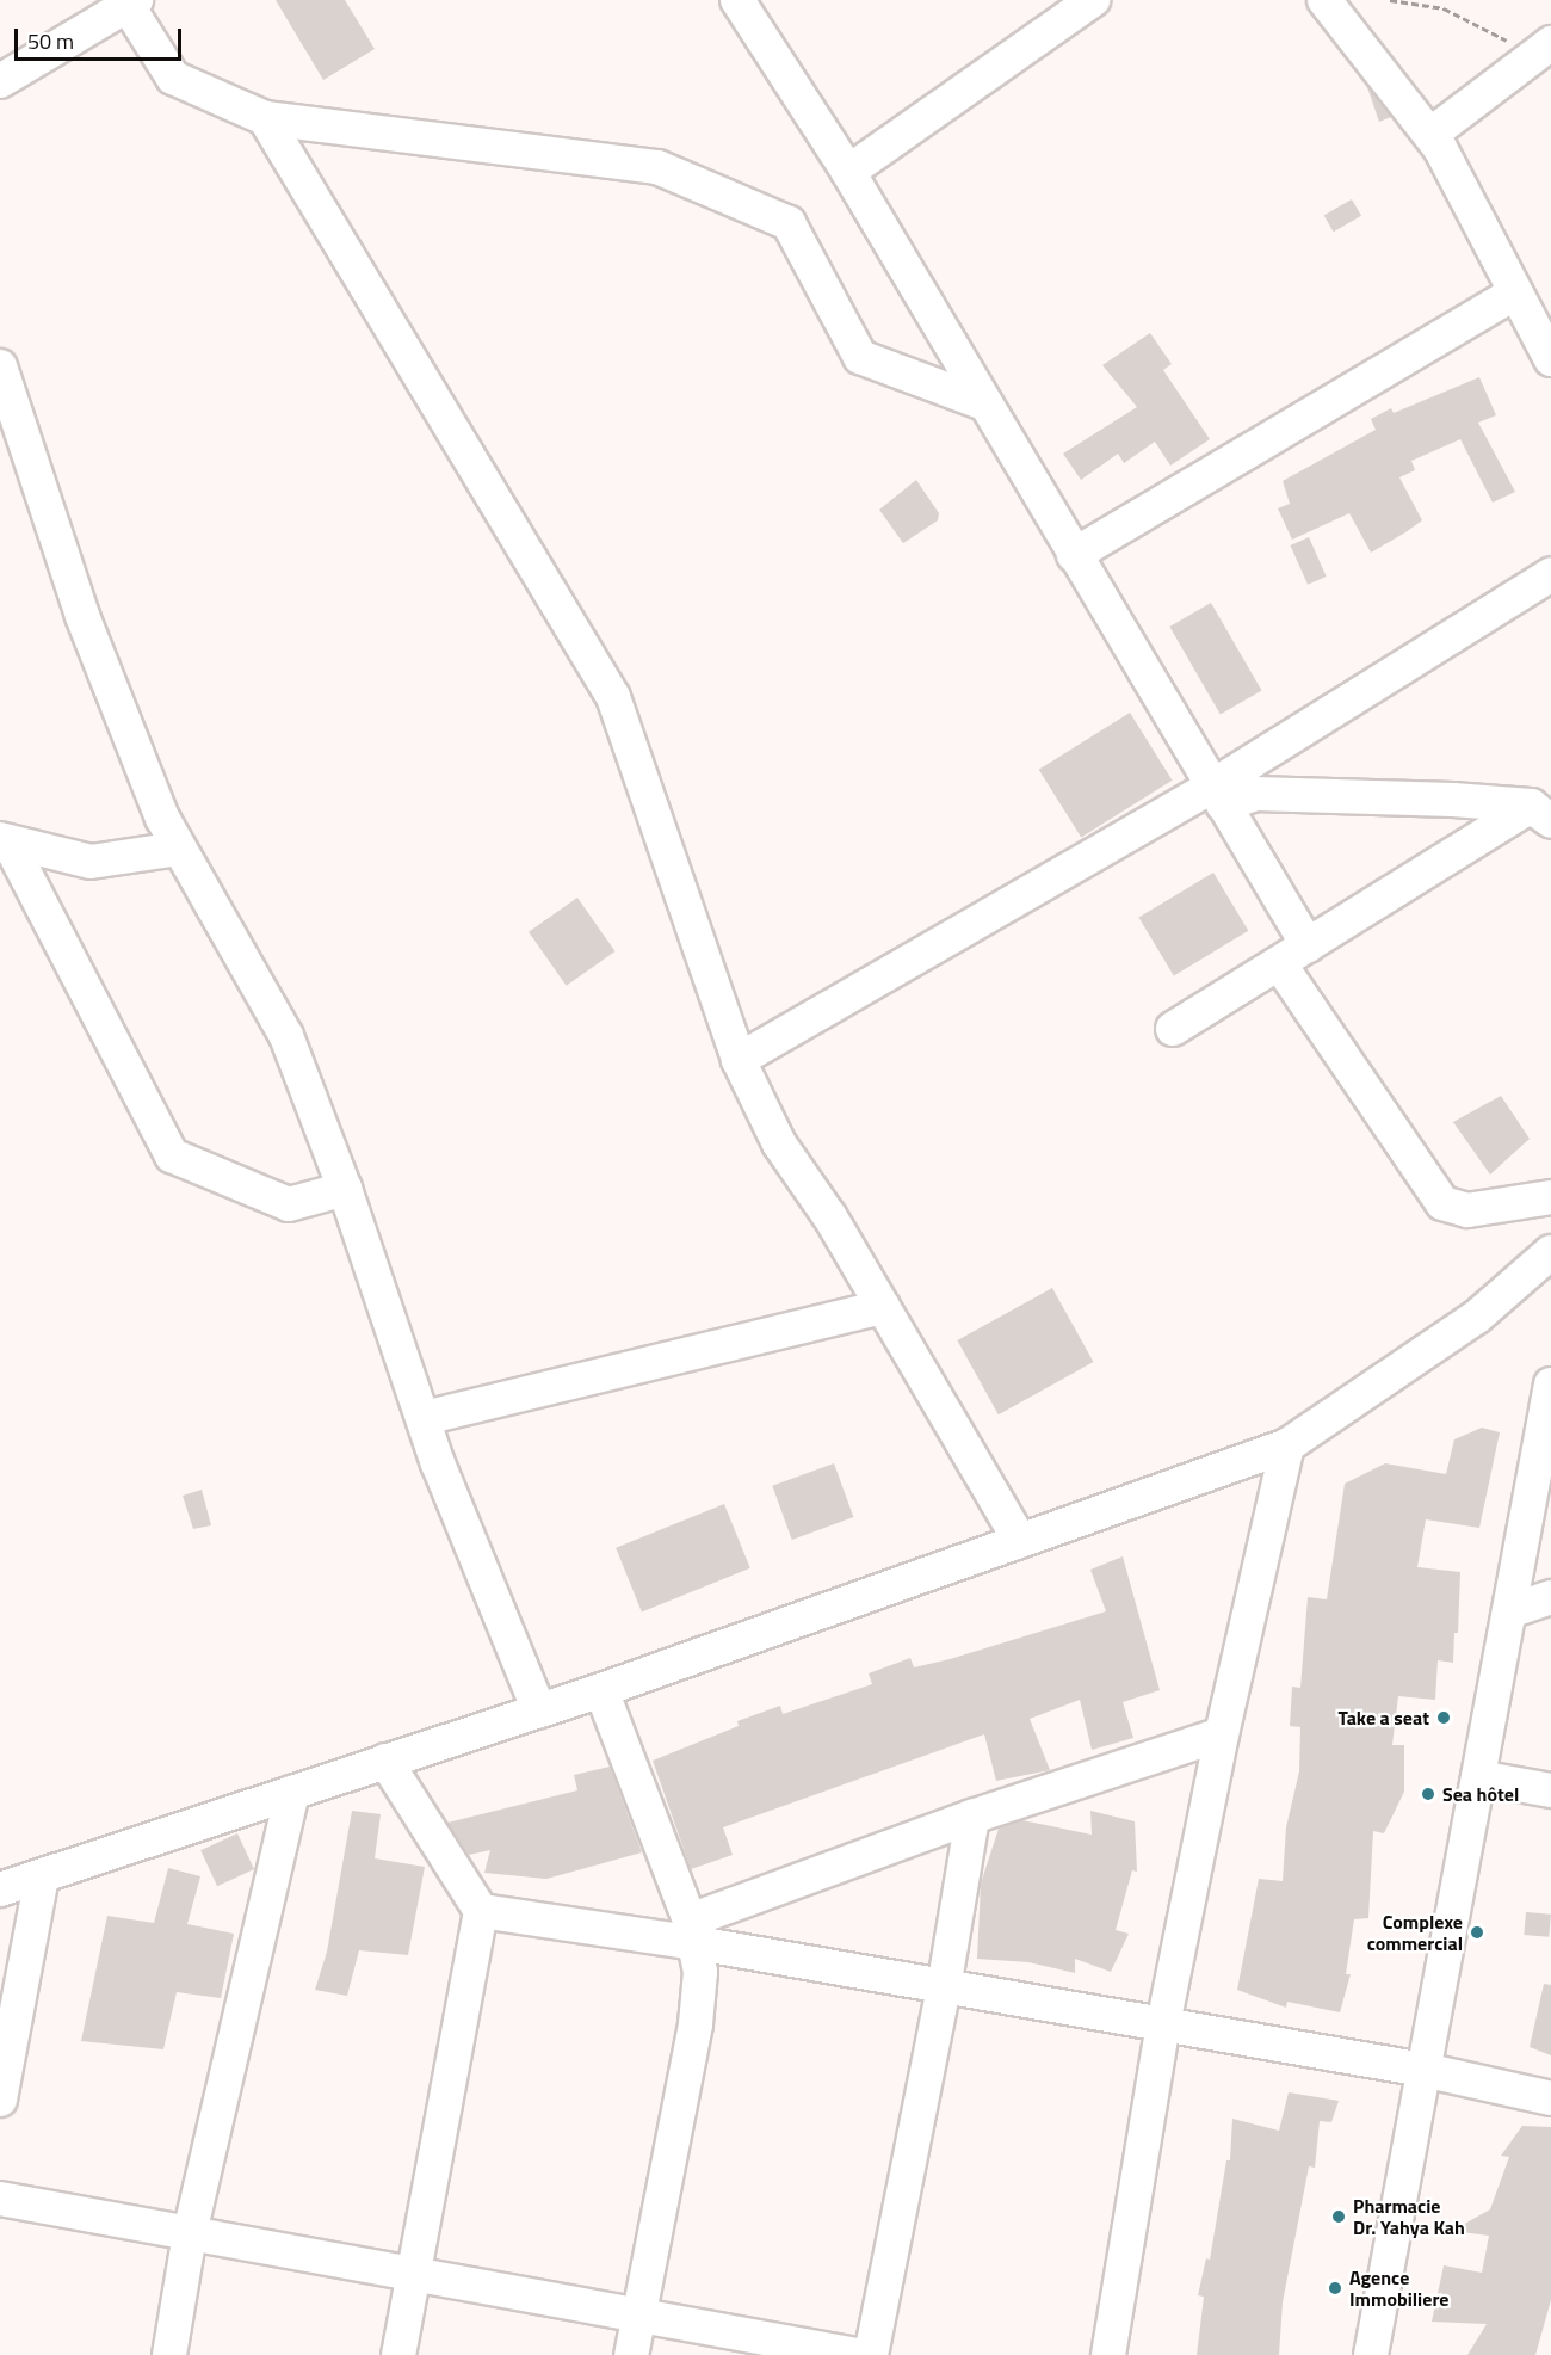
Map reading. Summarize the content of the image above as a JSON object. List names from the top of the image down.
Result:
{
  "places": [
    "Take a seat",
    "Sea hôtel",
    "Complexe commercial",
    "Pharmacie Dr. Yahya Kah",
    "Agence Immobiliere"
  ],
  "scale_bar": "50 m"
}
